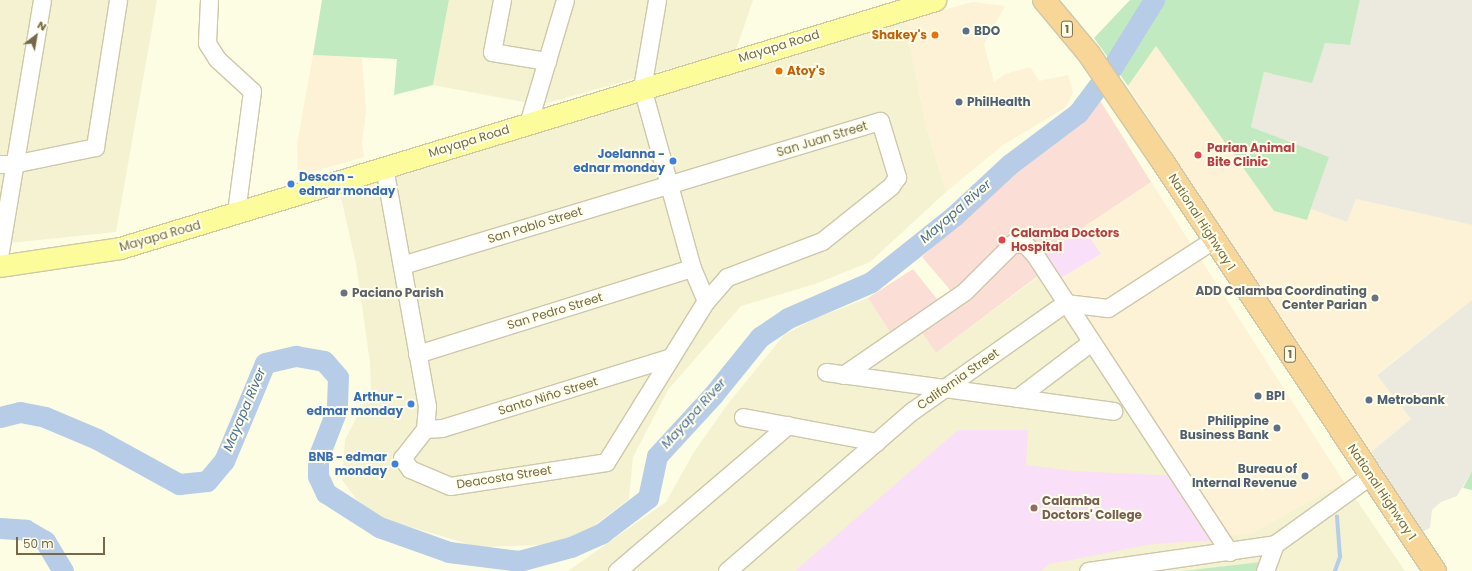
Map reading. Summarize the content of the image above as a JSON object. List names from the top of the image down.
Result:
{
  "streets": {
    "highway": ["1", "National Highway 1"],
    "main road": ["Mayapa Road"],
    "street": [
      "San Juan Street",
      "San Pablo Street",
      "San Pedro Street",
      "California Street",
      "Santo Niño Street",
      "Deacosta Street"
    ]
  },
  "crossings": [
    ["San Juan Street", "San Pablo Street"],
    ["San Juan Street", "Deacosta Street"],
    ["Santo Niño Street", "Deacosta Street"]
  ],
  "water": ["Mayapa River"],
  "places": [
    "BDO",
    "Shakey's",
    "Atoy's",
    "PhilHealth",
    "Parian Animal Bite Clinic",
    "Joelanna - ednar monday",
    "Descon - edmar monday",
    "Calamba Doctors Hospital",
    "Paciano Parish",
    "ADD Calamba Coordinating Center Parian",
    "BPI",
    "Metrobank",
    "Arthur - edmar monday",
    "Philippine Business Bank",
    "BNB - edmar monday",
    "Bureau of Internal Revenue",
    "Calamba Doctors' College"
  ],
  "scale_bar": "50 m",
  "north": "top right"
}
